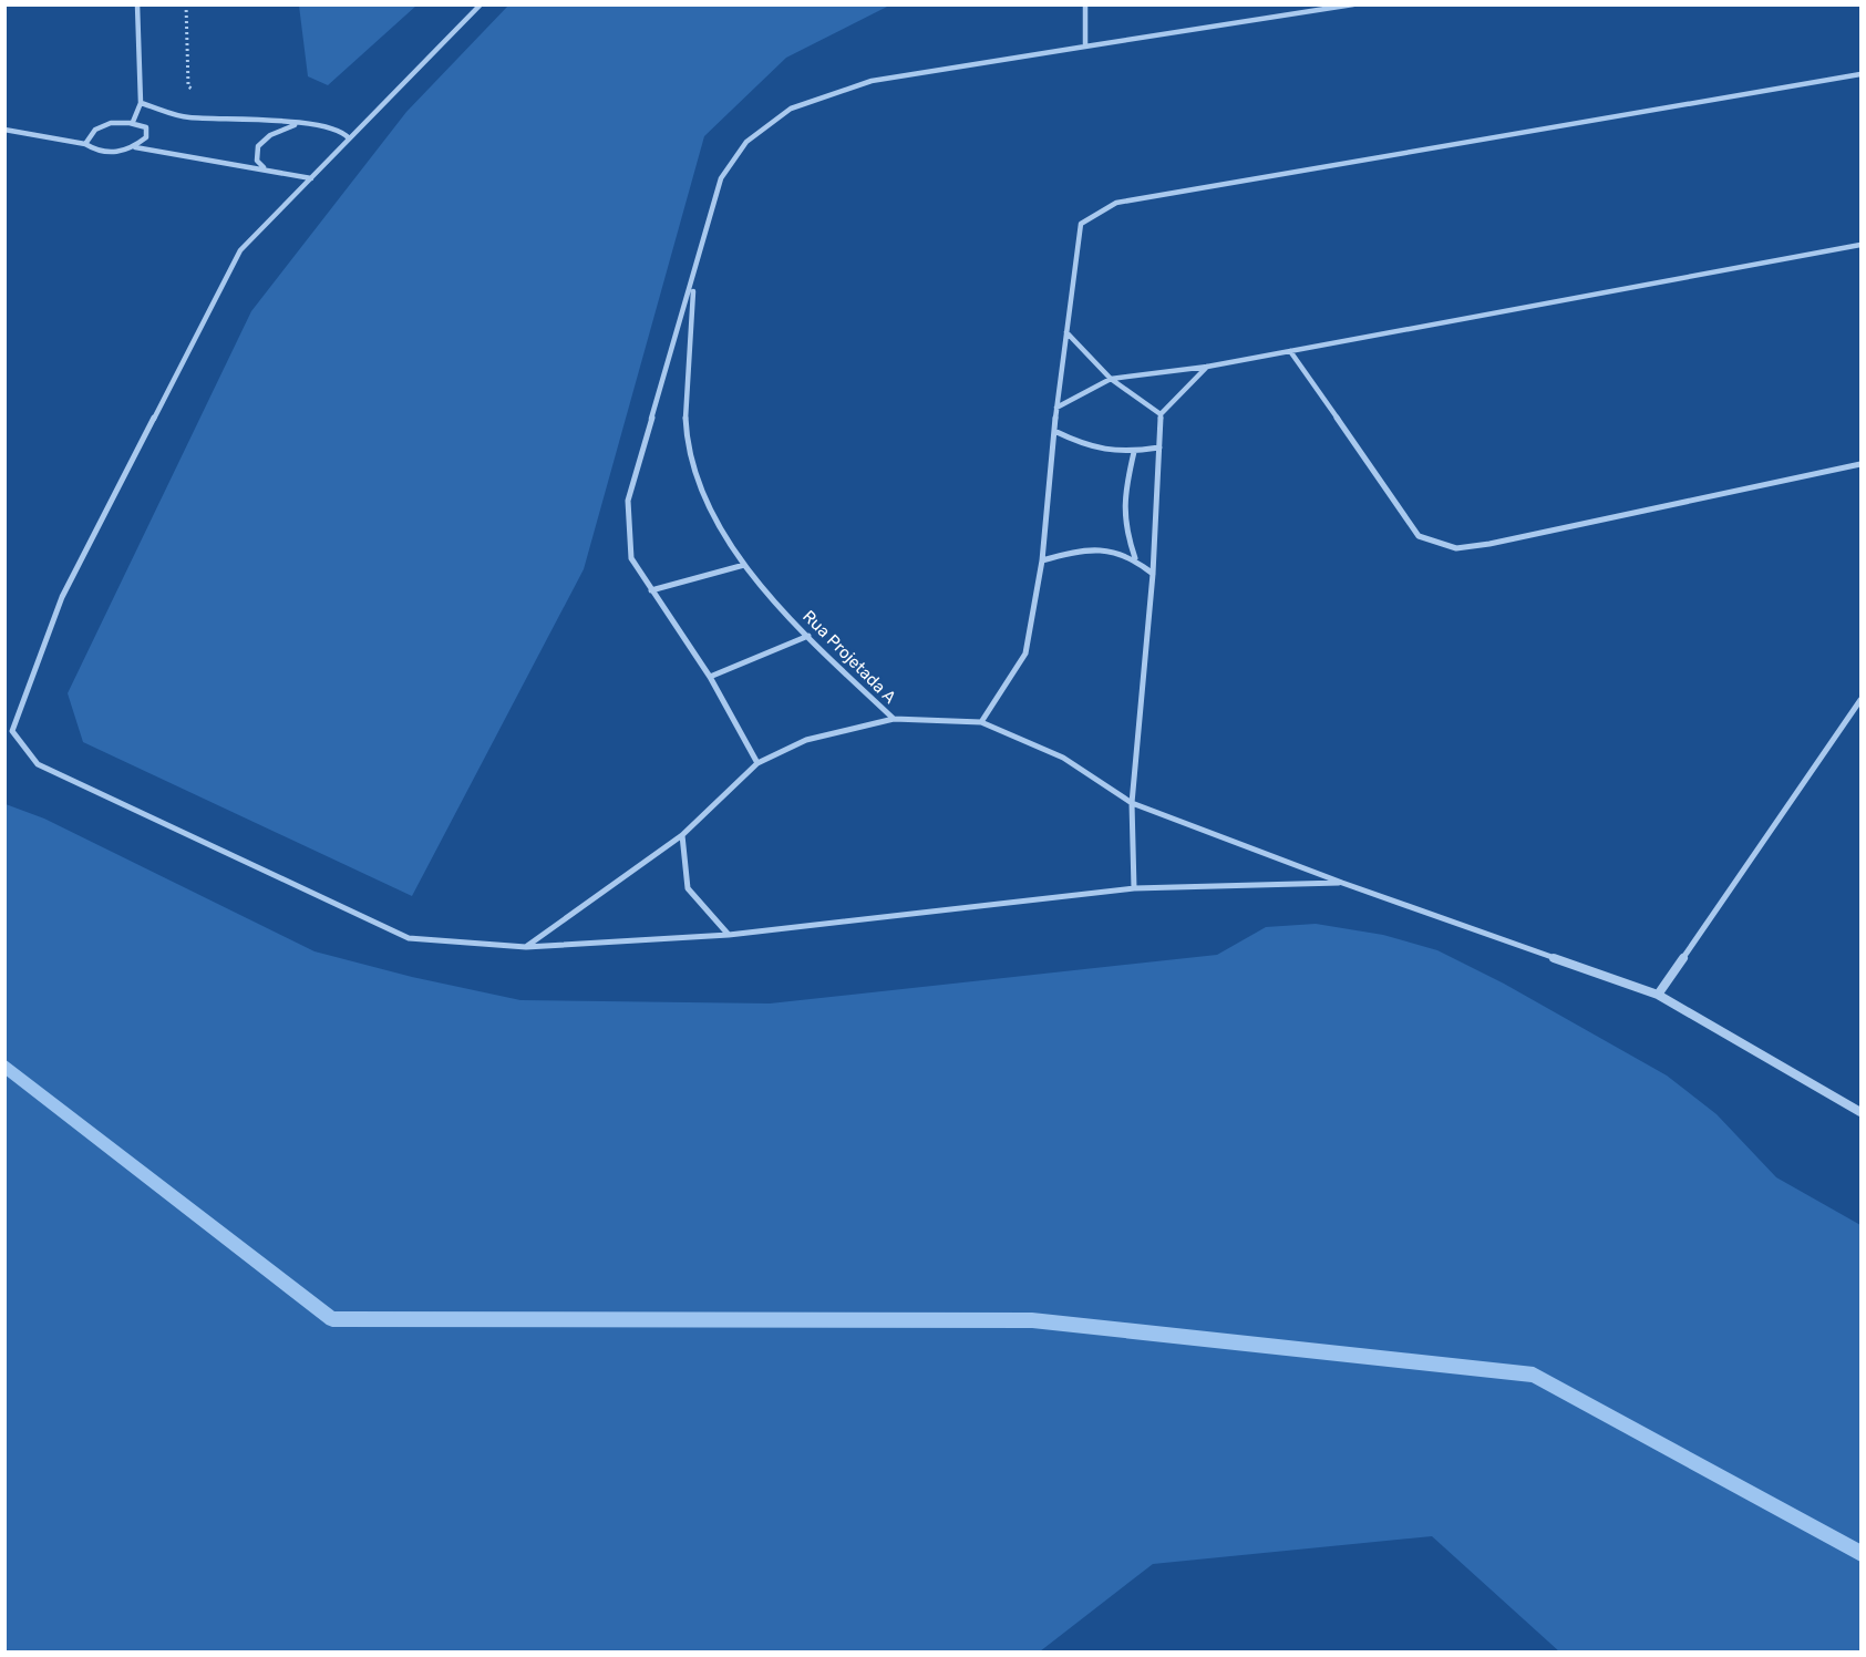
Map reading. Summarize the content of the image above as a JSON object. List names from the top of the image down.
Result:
{
  "streets": {
    "street": ["Rua Projetada A"]
  }
}
